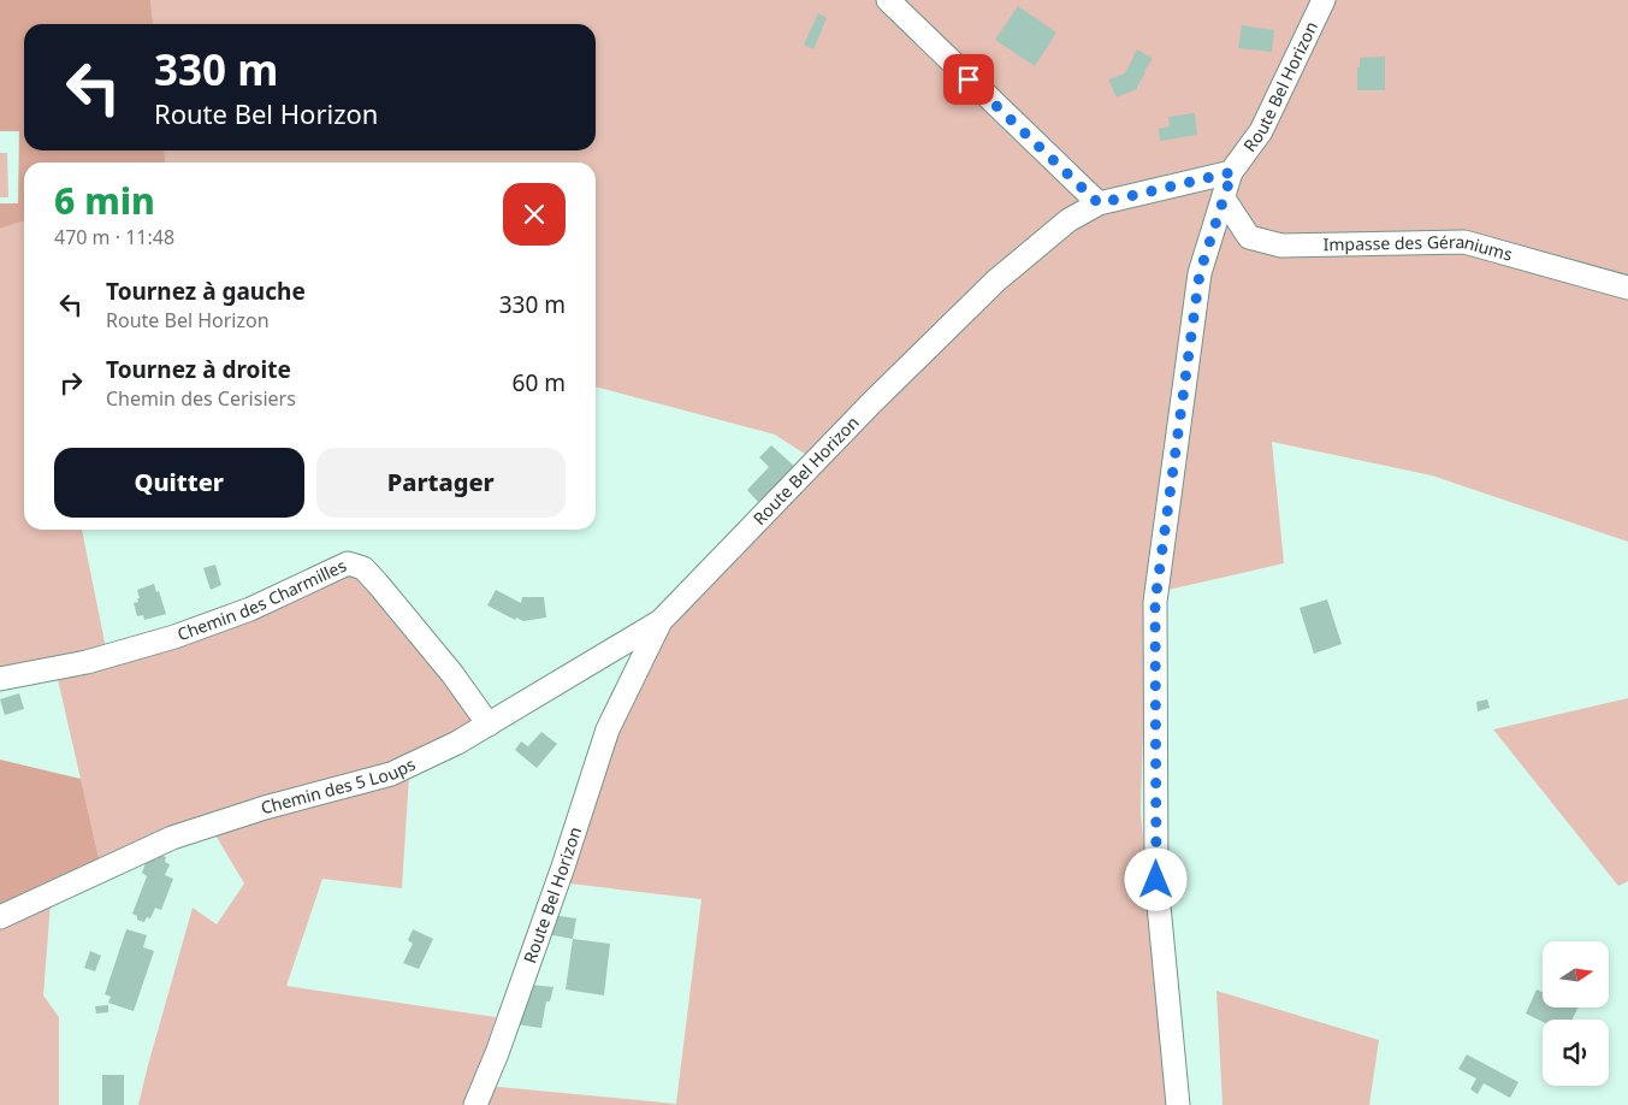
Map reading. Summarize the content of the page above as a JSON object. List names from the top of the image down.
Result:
{
  "streets": {
    "street": [
      "Route Bel Horizon",
      "Impasse des Géraniums",
      "Chemin des Charmilles",
      "Chemin des 5 Loups"
    ]
  },
  "crossings": [
    ["Route Bel Horizon", "Chemin des 5 Loups"],
    ["Chemin des Charmilles", "Chemin des 5 Loups"]
  ],
  "north": "right",
  "page": {
    "turn": ["330 m", "Route Bel Horizon"],
    "heading": ["6 min", "470 m · 11:48"],
    "list": [
      {
        "name": "Tournez à gauche",
        "note": "Route Bel Horizon",
        "value": "330 m"
      },
      {
        "name": "Tournez à droite",
        "note": "Chemin des Cerisiers",
        "value": "60 m"
      }
    ],
    "buttons": ["Quitter", "Partager"]
  }
}
